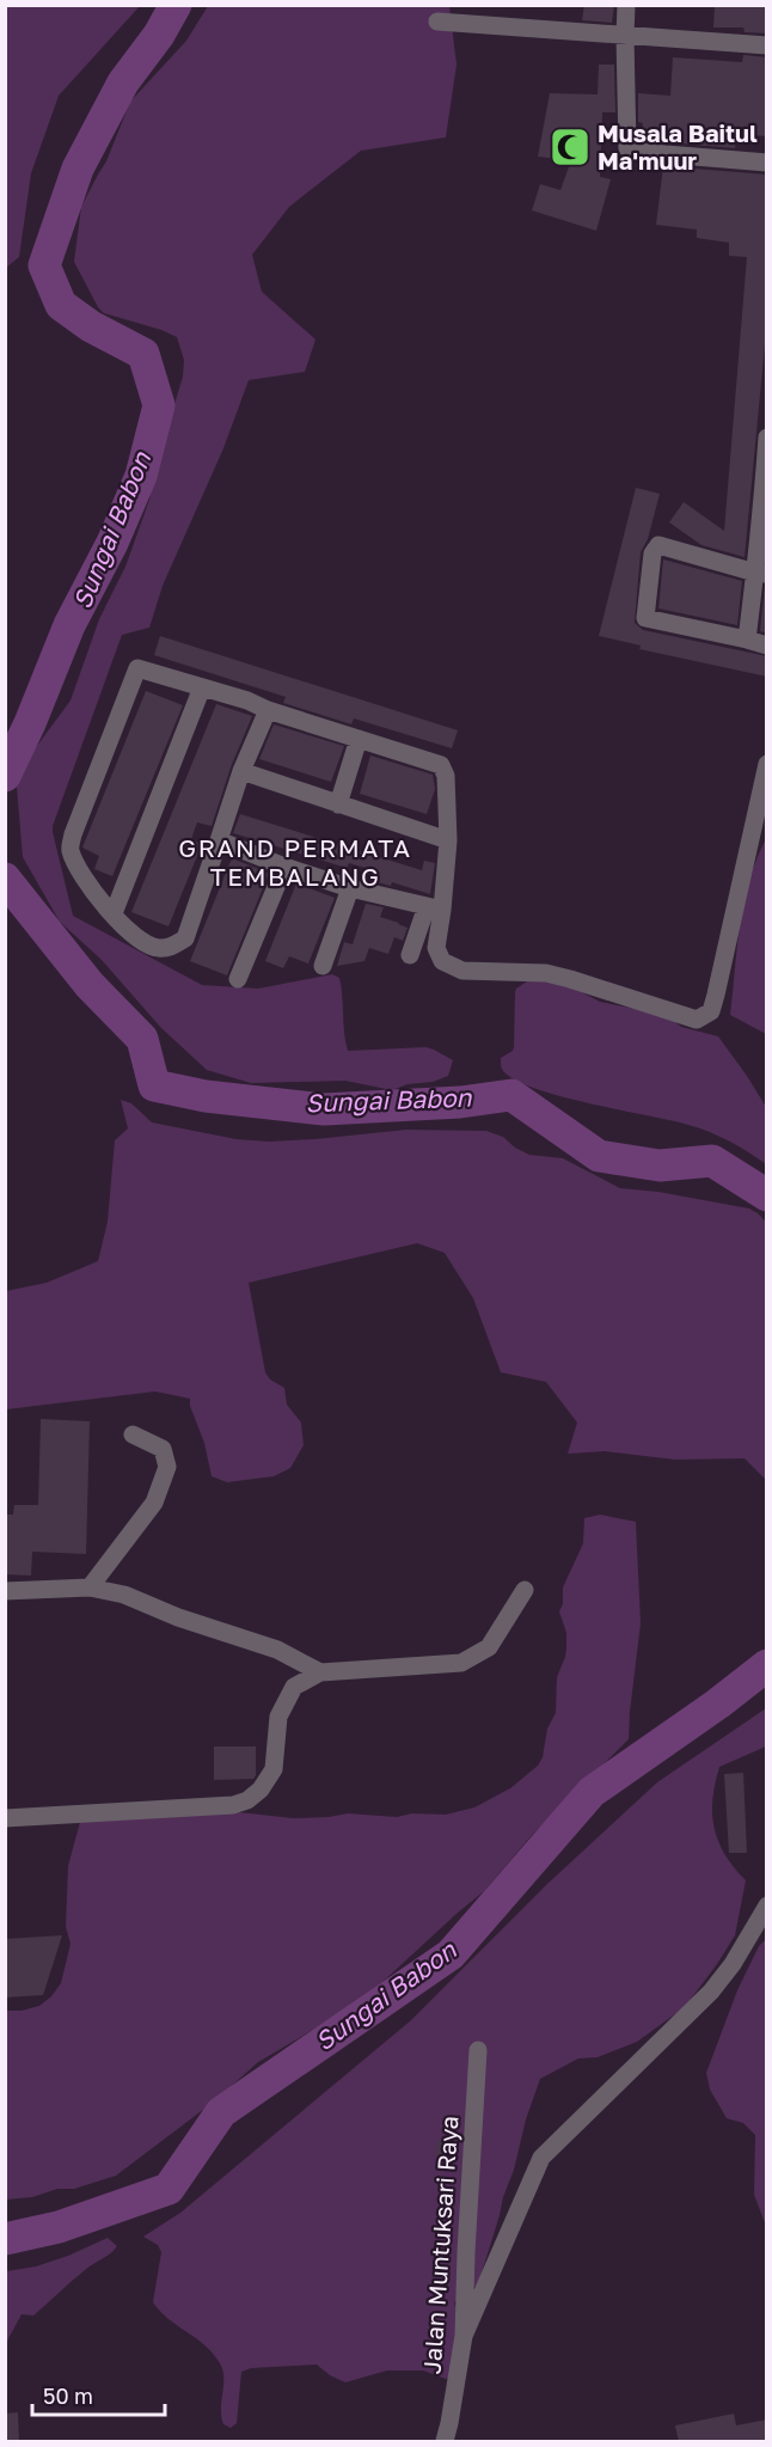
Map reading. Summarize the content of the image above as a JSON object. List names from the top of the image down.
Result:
{
  "streets": {
    "street": ["Jalan Muntuksari Raya"]
  },
  "districts": ["GRAND PERMATA TEMBALANG"],
  "water": ["Sungai Babon"],
  "places": {
    "mosque": ["Musala Baitul Ma'muur"]
  },
  "scale_bar": "50 m"
}
